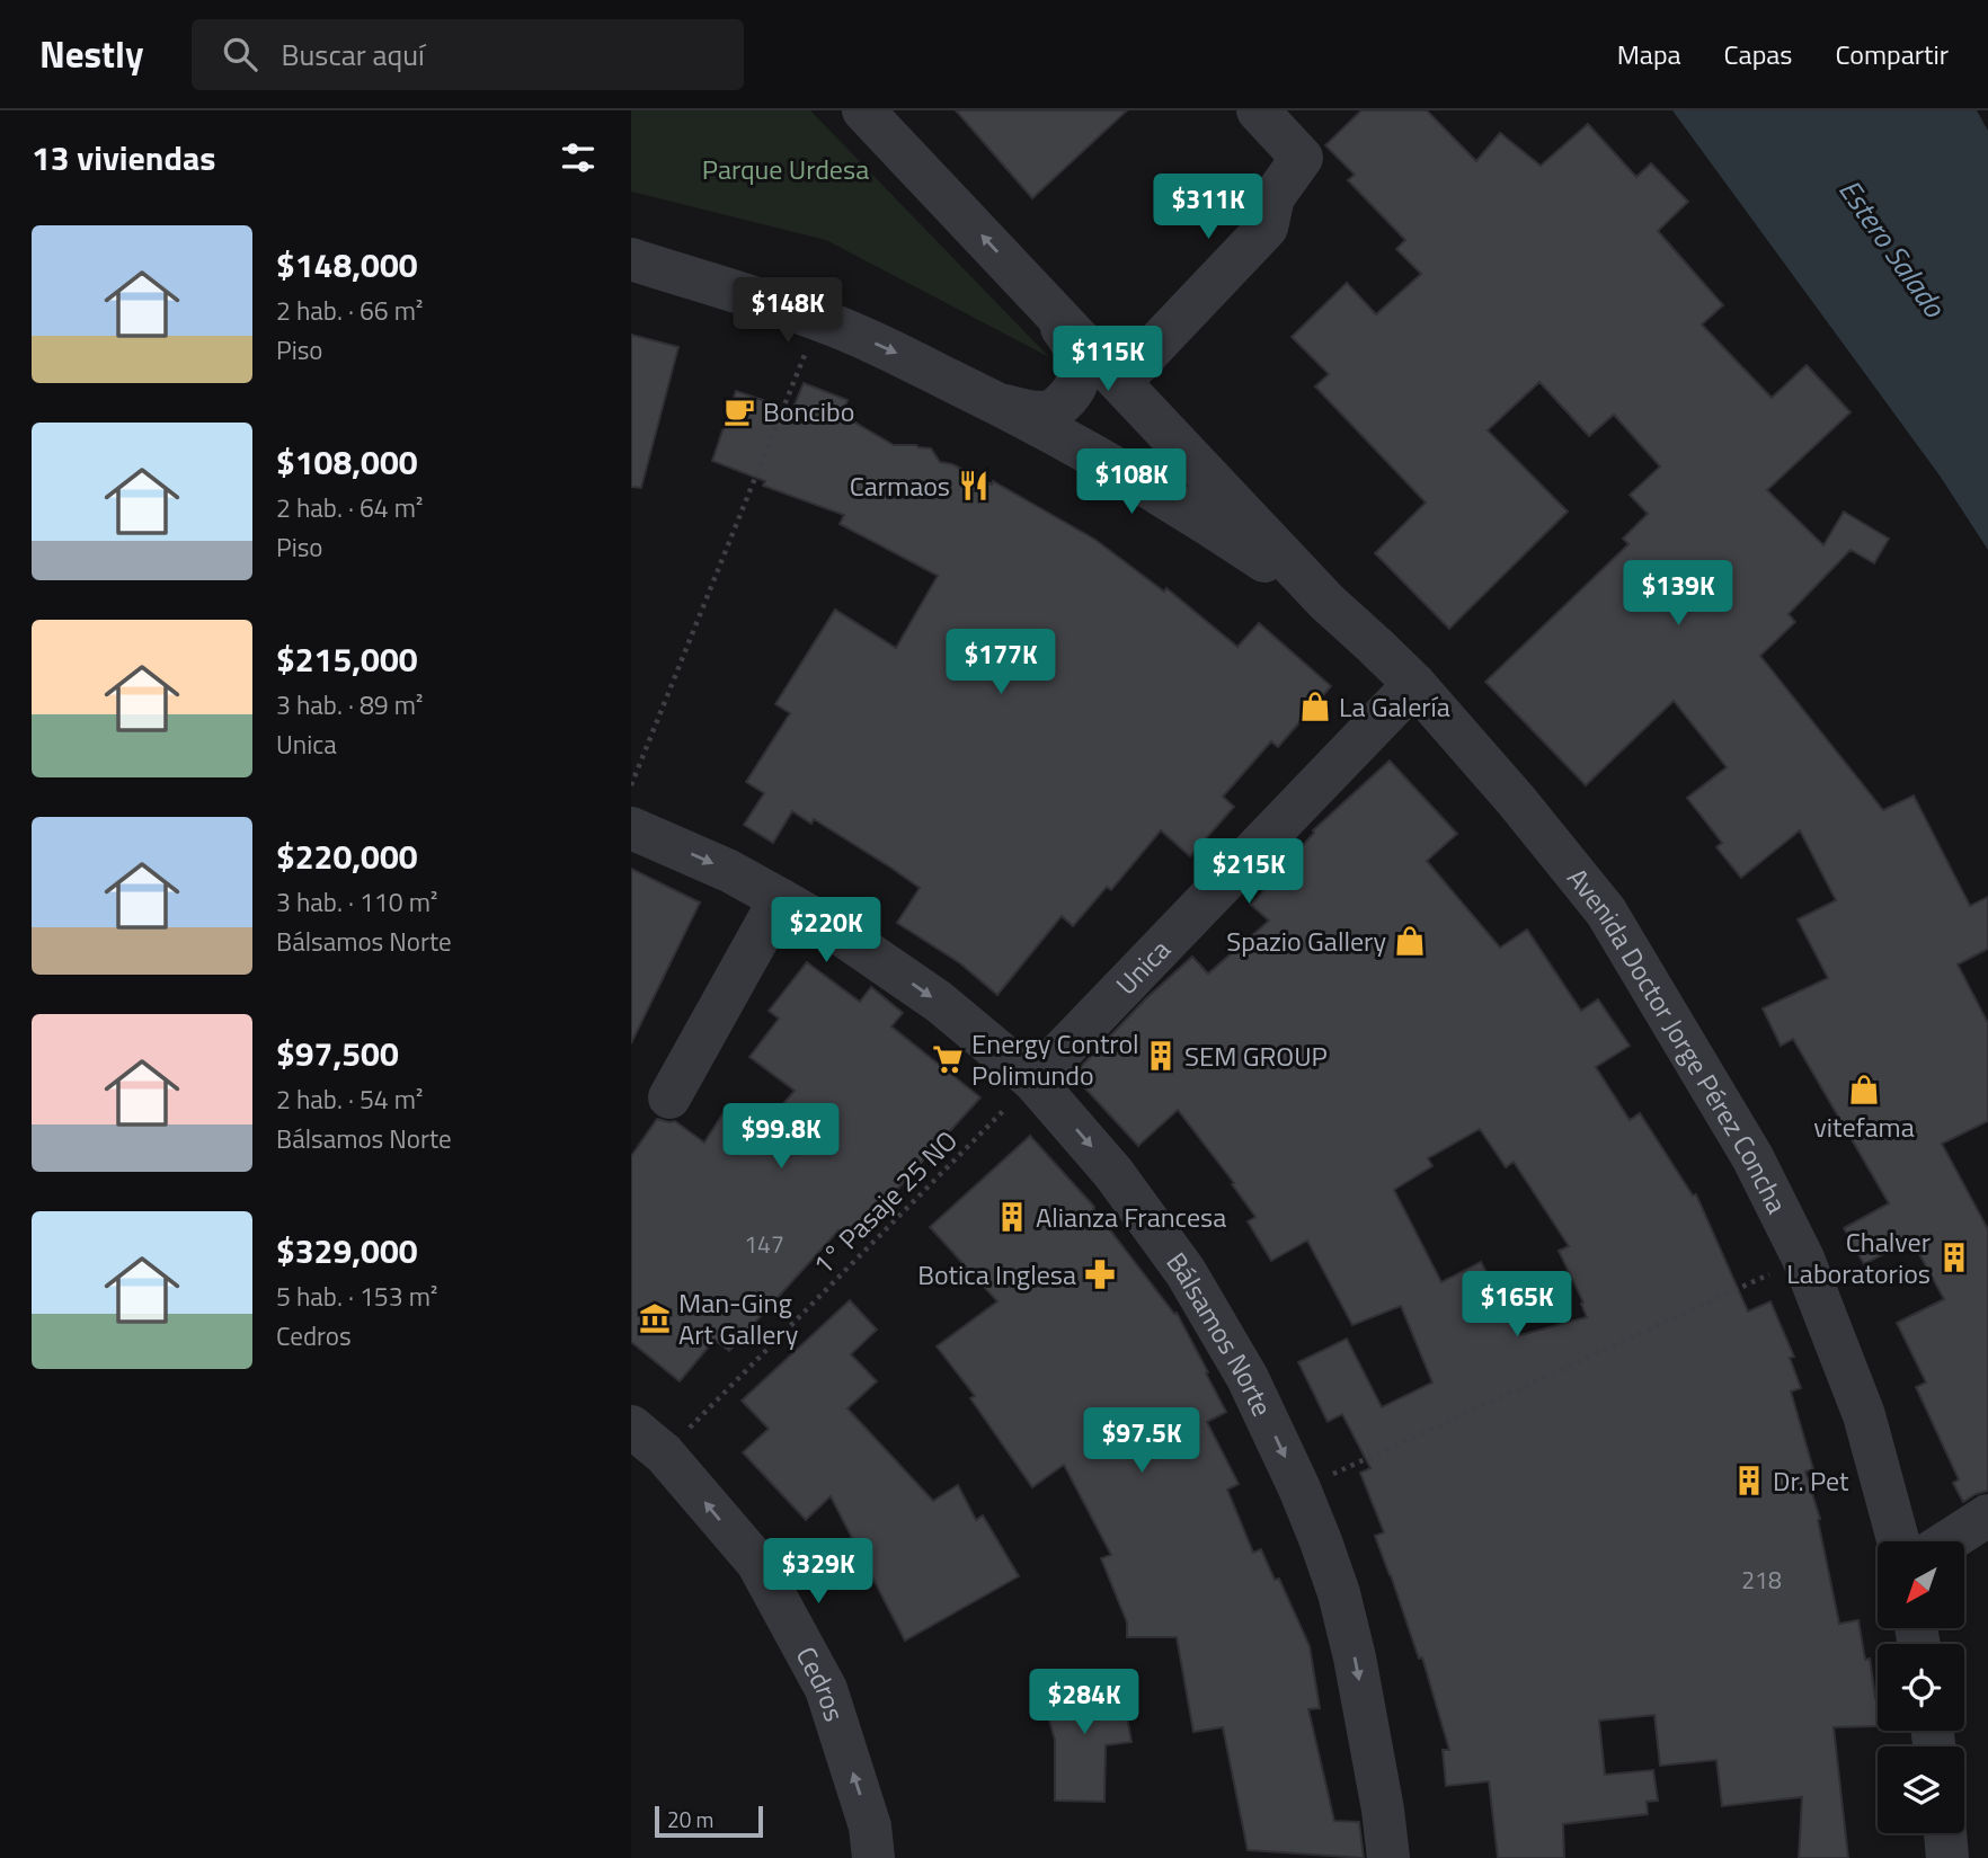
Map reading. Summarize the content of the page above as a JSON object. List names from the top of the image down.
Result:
{
  "streets": {
    "street": [
      "Unica",
      "Avenida Doctor Jorge Pérez Concha",
      "Bálsamos Norte",
      "Cedros"
    ],
    "path": ["1° Pasaje 25 NO"]
  },
  "crossings": [
    ["Unica", "Avenida Doctor Jorge Pérez Concha"],
    ["Unica", "1° Pasaje 25 NO"],
    ["Unica", "Bálsamos Norte"],
    ["1° Pasaje 25 NO", "Bálsamos Norte"],
    ["1° Pasaje 25 NO", "Cedros"]
  ],
  "one_way": ["Bálsamos Norte", "Cedros"],
  "water": ["Estero Salado"],
  "parks": ["Parque Urdesa"],
  "places": {
    "cafe": ["Boncibo"],
    "restaurant": ["Carmaos"],
    "shop": ["La Galería", "Spazio Gallery", "vitefama"],
    "building": [
      "SEM GROUP",
      "Alianza Francesa",
      "Chalver Laboratorios",
      "Dr. Pet"
    ],
    "supermarket": ["Energy Control Polimundo"],
    "pharmacy": ["Botica Inglesa"],
    "museum": ["Man-Ging Art Gallery"]
  },
  "house_numbers": ["147", "218"],
  "scale_bar": "20 m",
  "north": "bottom left",
  "page": {
    "header": "Nestly",
    "search": "Buscar aquí",
    "nav": ["Mapa", "Capas", "Compartir"],
    "heading": "13 viviendas",
    "price": [
      "$311K",
      "$148K",
      "$115K",
      "$108K",
      "$139K",
      "$177K",
      "$215K",
      "$220K",
      "$99.8K",
      "$165K",
      "$97.5K",
      "$329K",
      "$284K"
    ],
    "list": [
      {
        "name": "$148,000",
        "note": "2 hab. · 66 m² · Piso"
      },
      {
        "name": "$108,000",
        "note": "2 hab. · 64 m² · Piso"
      },
      {
        "name": "$215,000",
        "note": "3 hab. · 89 m² · Unica"
      },
      {
        "name": "$220,000",
        "note": "3 hab. · 110 m² · Bálsamos Norte"
      },
      {
        "name": "$97,500",
        "note": "2 hab. · 54 m² · Bálsamos Norte"
      },
      {
        "name": "$329,000",
        "note": "5 hab. · 153 m² · Cedros"
      }
    ],
    "scale": "20 m"
  }
}
